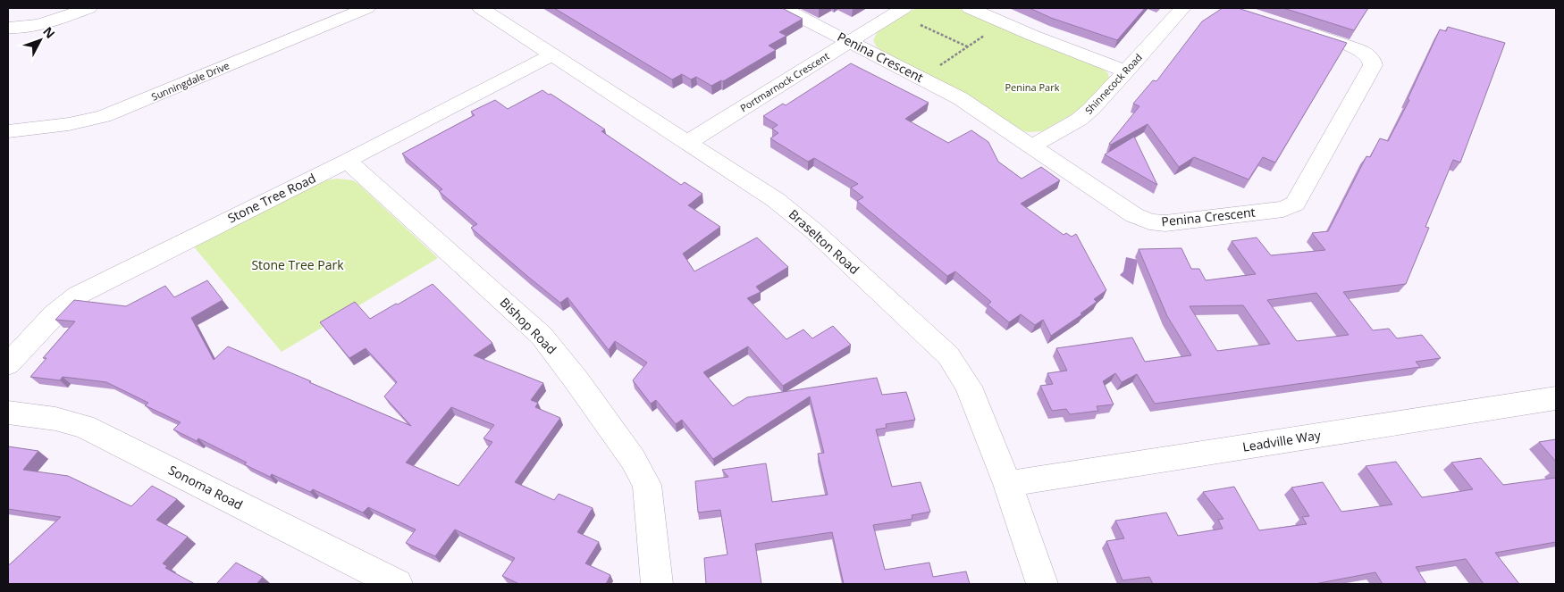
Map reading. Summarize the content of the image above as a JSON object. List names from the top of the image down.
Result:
{
  "streets": {
    "street": [
      "Penina Crescent",
      "Sunningdale Drive",
      "Portmarnock Crescent",
      "Shinnecock Road",
      "Stone Tree Road",
      "Braselton Road",
      "Bishop Road",
      "Leadville Way",
      "Sonoma Road"
    ]
  },
  "crossings": [
    ["Penina Crescent", "Portmarnock Crescent"],
    ["Penina Crescent", "Shinnecock Road"],
    ["Portmarnock Crescent", "Braselton Road"],
    ["Stone Tree Road", "Braselton Road"],
    ["Stone Tree Road", "Bishop Road"],
    ["Braselton Road", "Leadville Way"]
  ],
  "parks": ["Penina Park", "Stone Tree Park"],
  "north": "top right"
}
